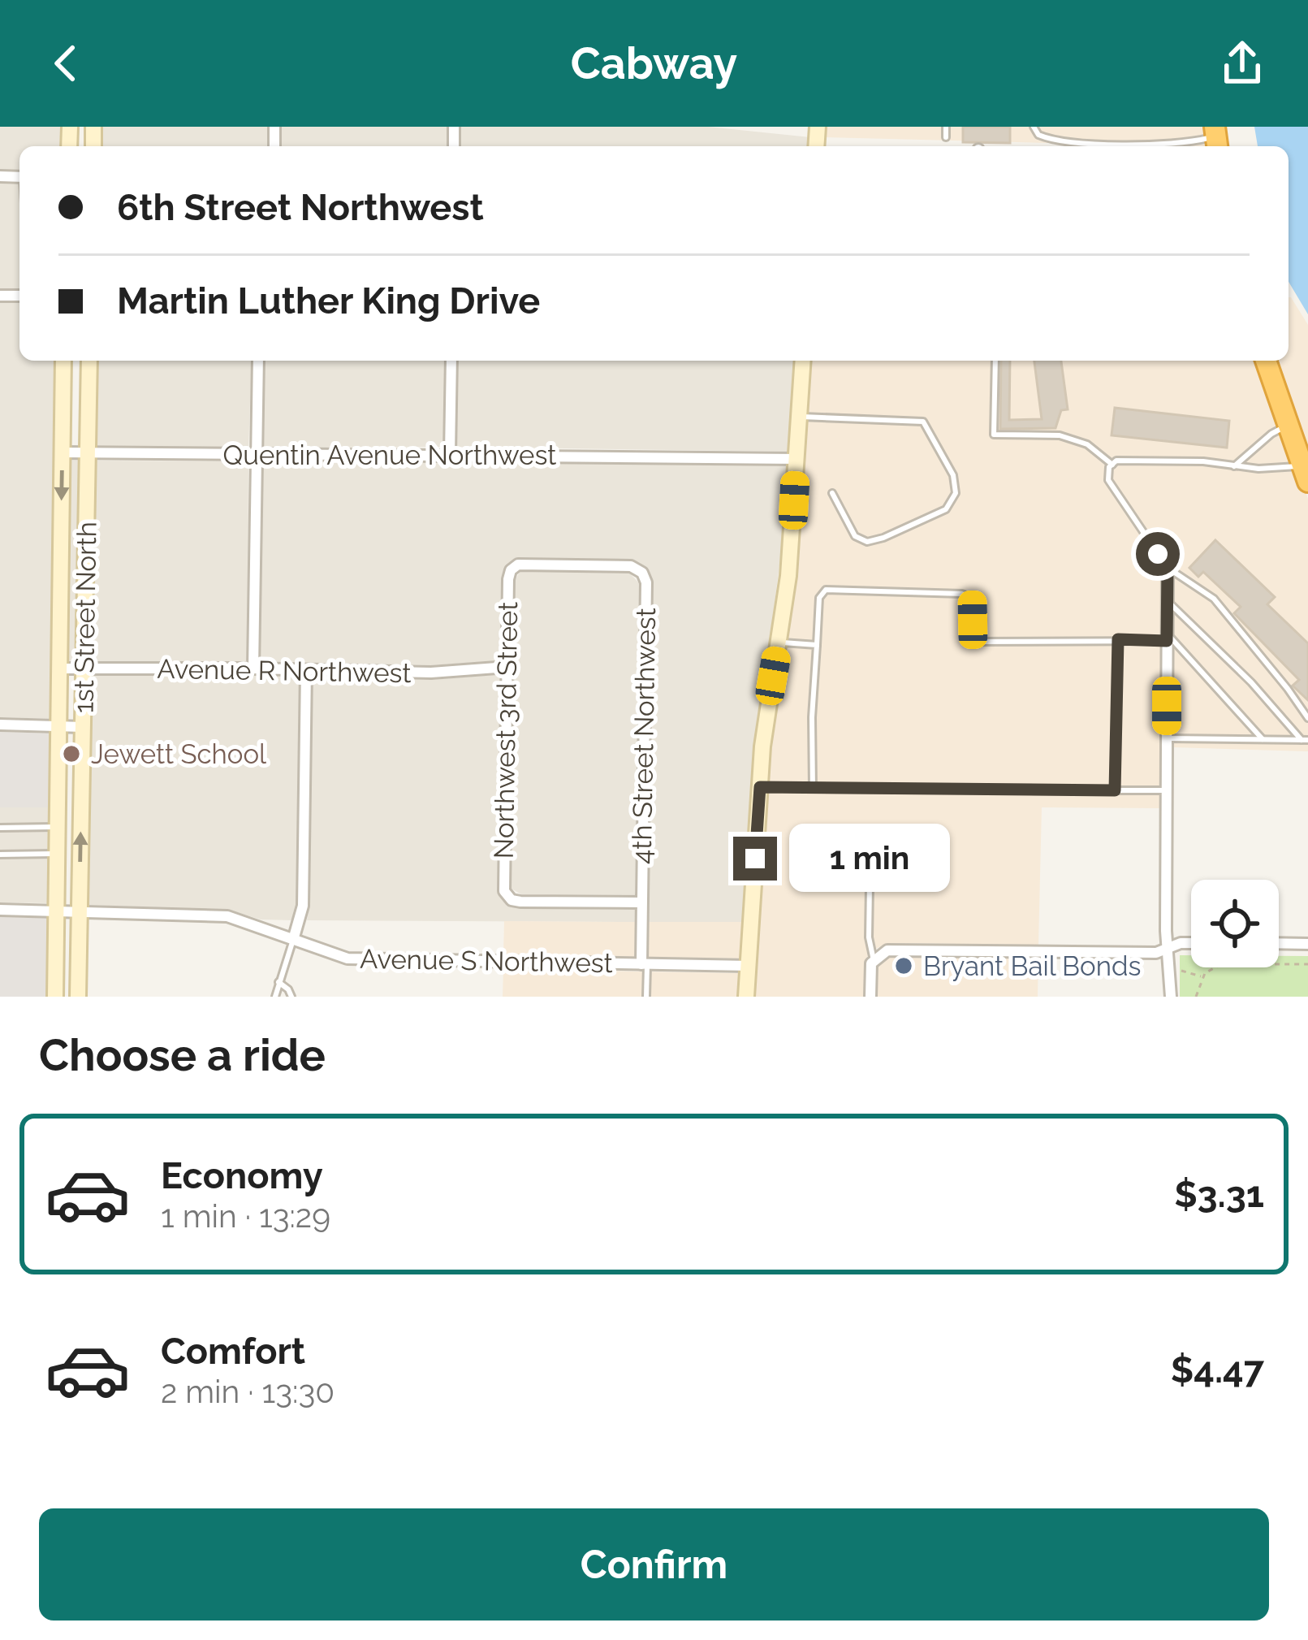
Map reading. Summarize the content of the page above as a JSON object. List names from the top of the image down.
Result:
{
  "streets": {
    "main road": ["1st Street North"],
    "street": [
      "Quentin Avenue Northwest",
      "Avenue R Northwest",
      "Northwest 3rd Street",
      "4th Street Northwest",
      "Avenue S Northwest"
    ]
  },
  "crossings": [
    ["Quentin Avenue Northwest", "1st Street North"],
    ["1st Street North", "Avenue R Northwest"],
    ["1st Street North", "Avenue S Northwest"],
    ["Avenue R Northwest", "Northwest 3rd Street"],
    ["Northwest 3rd Street", "4th Street Northwest"],
    ["4th Street Northwest", "Avenue S Northwest"]
  ],
  "places": ["Jewett School", "Bryant Bail Bonds"],
  "page": {
    "header": "Cabway",
    "banner": ["6th Street Northwest", "Martin Luther King Drive"],
    "bubble": "1 min",
    "heading": "Choose a ride",
    "list": [
      {
        "name": "Economy",
        "note": "1 min · 13:29",
        "value": "$3.31"
      },
      {
        "name": "Comfort",
        "note": "2 min · 13:30",
        "value": "$4.47"
      }
    ],
    "buttons": "Confirm"
  }
}
